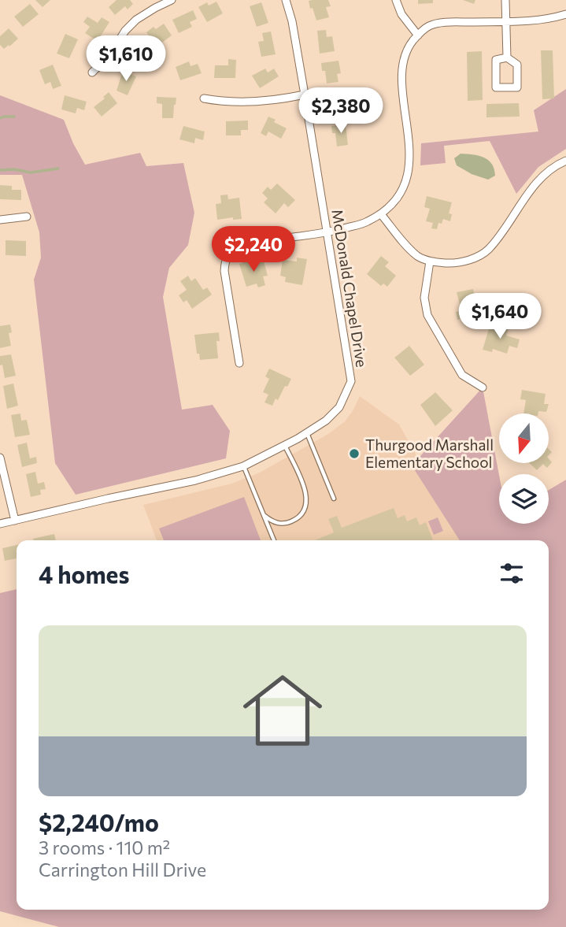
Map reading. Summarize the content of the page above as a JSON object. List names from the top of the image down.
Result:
{
  "streets": {
    "street": ["McDonald Chapel Drive"]
  },
  "places": ["Thurgood Marshall Elementary School"],
  "north": "bottom",
  "page": {
    "price": [
      "$1,610",
      "$2,380",
      "$2,240",
      "$1,640"
    ],
    "heading": "4 homes",
    "list": [
      {
        "name": "$2,240/mo",
        "note": "3 rooms · 110 m² · Carrington Hill Drive"
      }
    ]
  }
}
